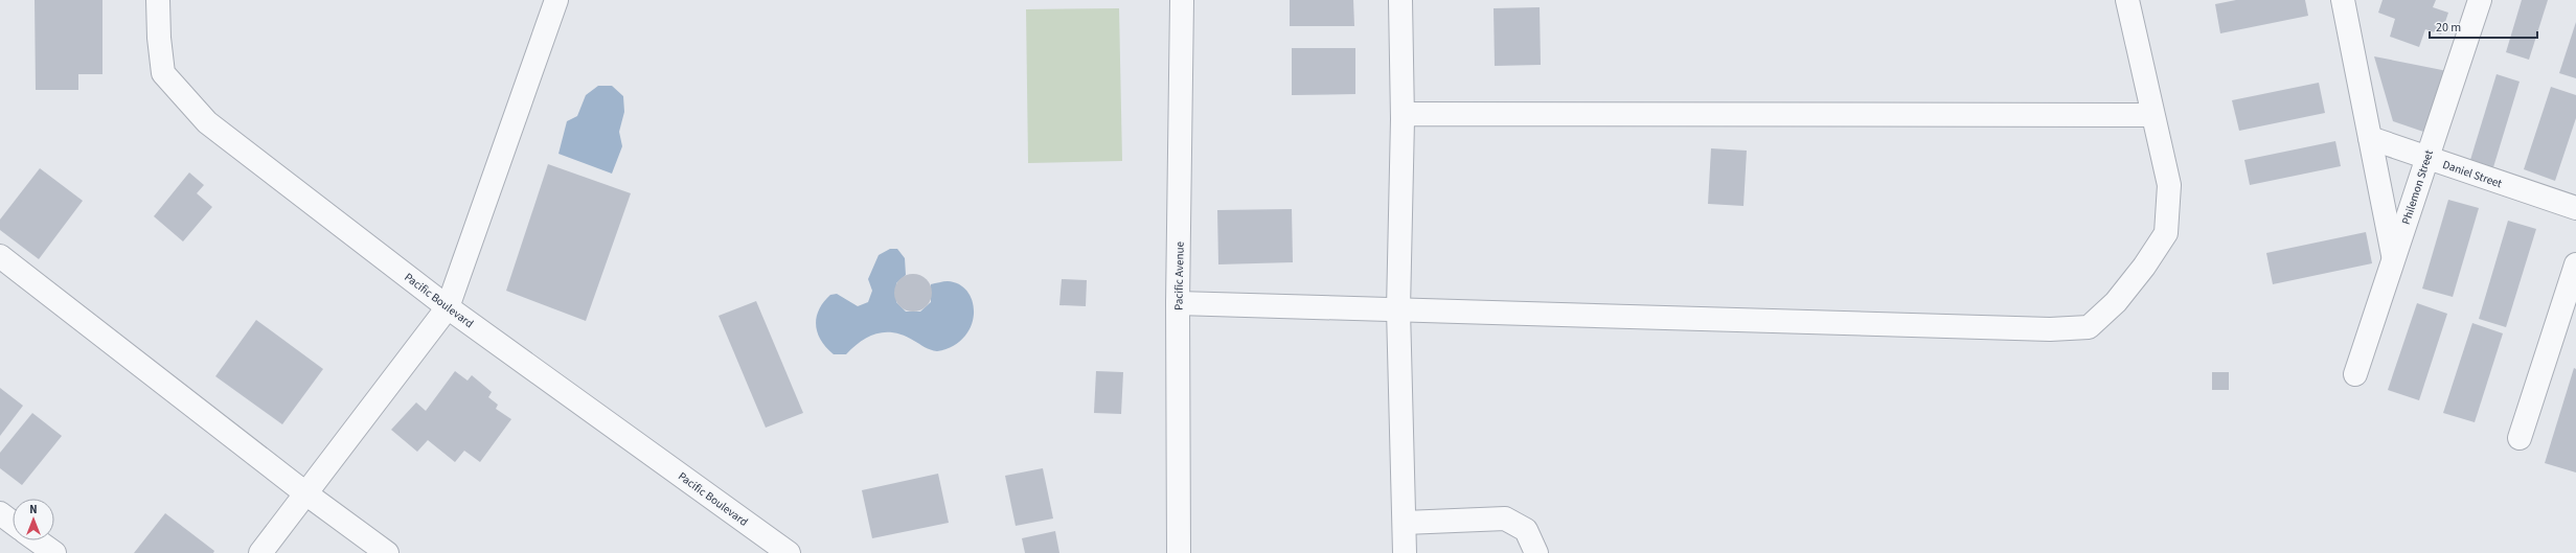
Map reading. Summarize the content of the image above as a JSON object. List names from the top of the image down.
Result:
{
  "streets": {
    "street": [
      "Daniel Street",
      "Philemon Street",
      "Pacific Avenue",
      "Pacific Boulevard"
    ]
  },
  "crossings": [
    ["Daniel Street", "Philemon Street"]
  ],
  "scale_bar": "20 m",
  "north": "top"
}
